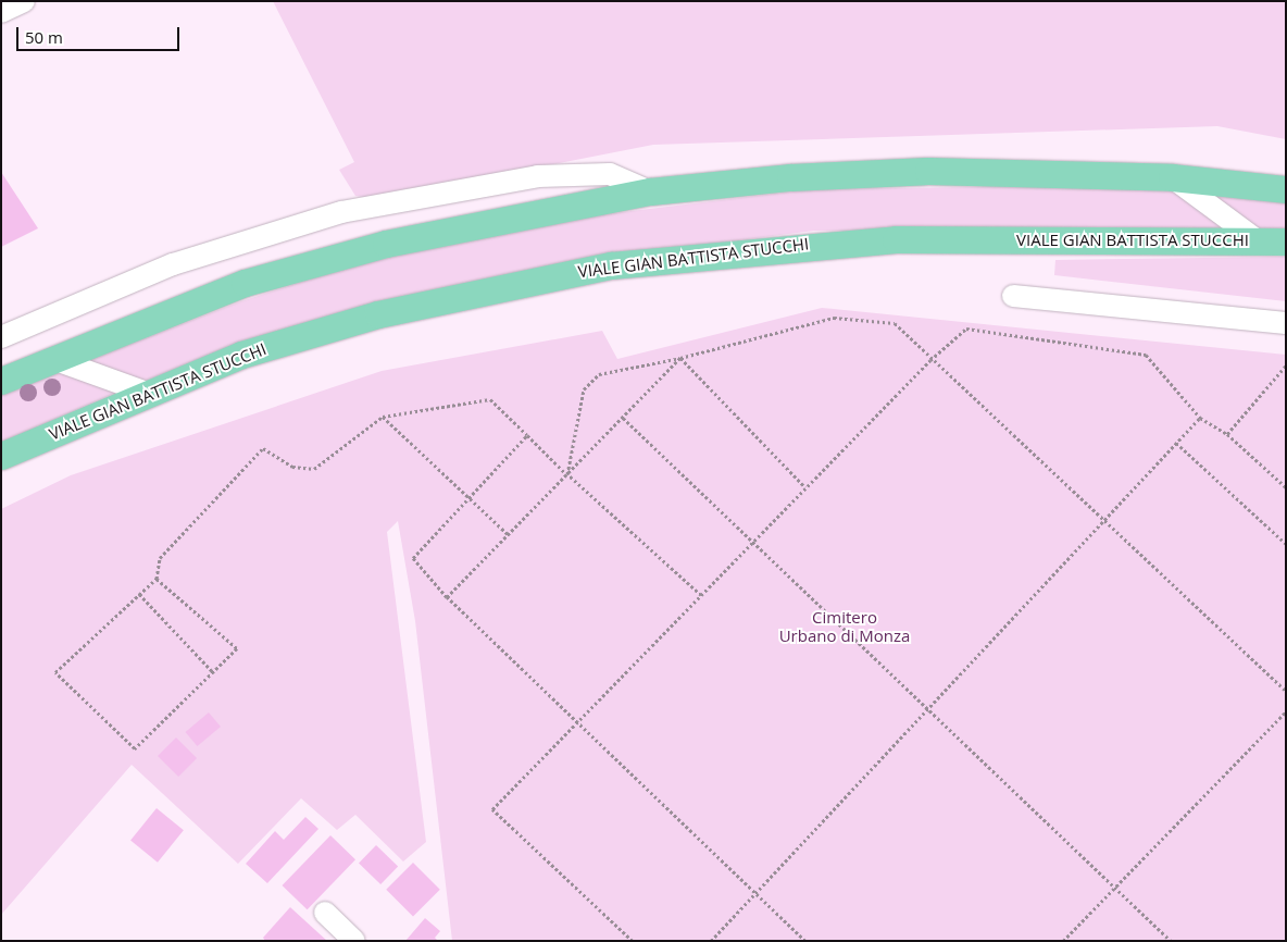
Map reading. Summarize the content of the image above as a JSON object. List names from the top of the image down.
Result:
{
  "streets": {
    "main road": ["VIALE GIAN BATTISTA STUCCHI"]
  },
  "parks": ["Cimitero Urbano di Monza"],
  "scale_bar": "50 m"
}
